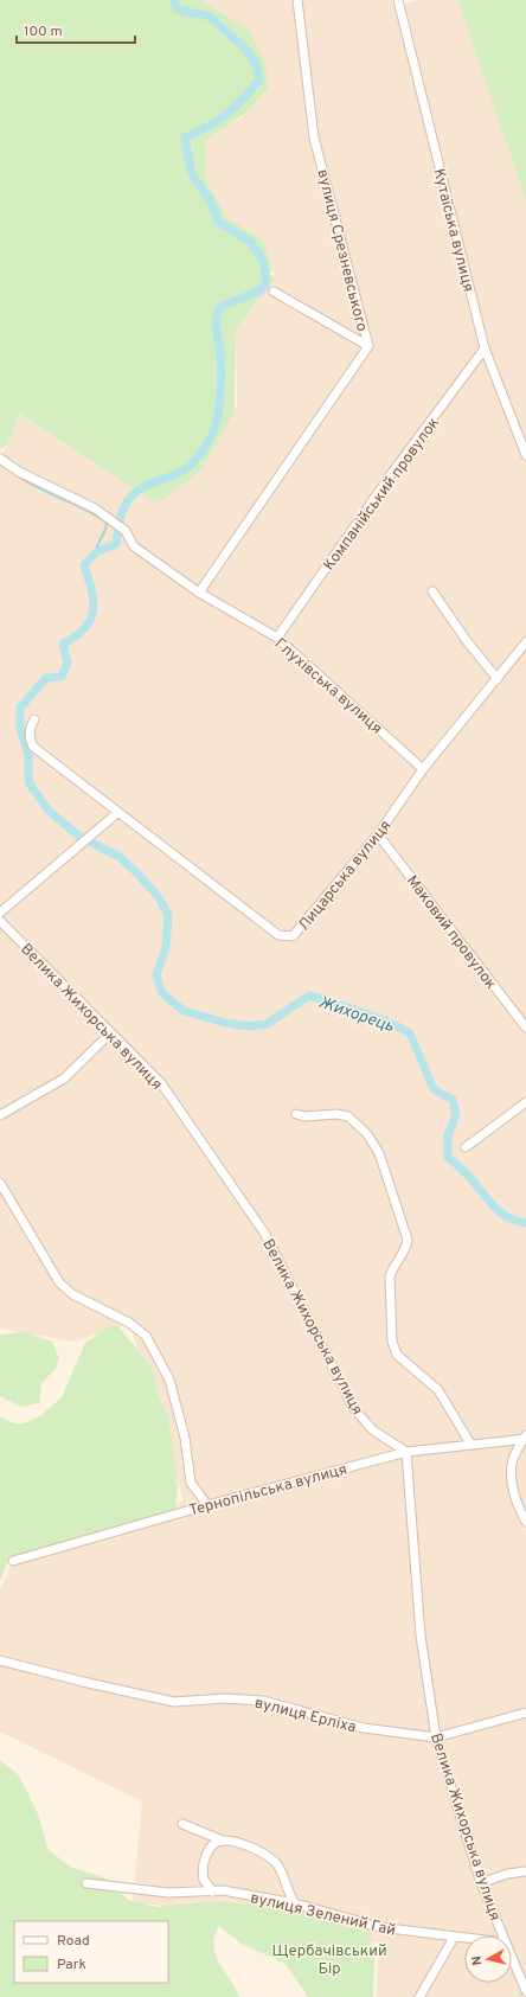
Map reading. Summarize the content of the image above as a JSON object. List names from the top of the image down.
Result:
{
  "streets": {
    "street": [
      "Кутаїська вулиця",
      "вулиця Срезневського",
      "Компанійський провулок",
      "Глухівська вулиця",
      "Лицарська вулиця",
      "Маковий провулок",
      "Велика Жихорська вулиця",
      "Тернопільська вулиця",
      "вулиця Ерліха",
      "вулиця Зелений Гай"
    ]
  },
  "crossings": [
    ["Кутаїська вулиця", "Компанійський провулок"],
    ["вулиця Срезневського", "Глухівська вулиця"],
    ["Компанійський провулок", "Глухівська вулиця"],
    ["Глухівська вулиця", "Лицарська вулиця"],
    ["Лицарська вулиця", "Маковий провулок"],
    ["Велика Жихорська вулиця", "Тернопільська вулиця"],
    ["Велика Жихорська вулиця", "вулиця Ерліха"]
  ],
  "water": ["Жихорець"],
  "parks": ["Щербачівський Бір"],
  "legend": ["Road", "Park"],
  "scale_bar": "100 m",
  "north": "left"
}
